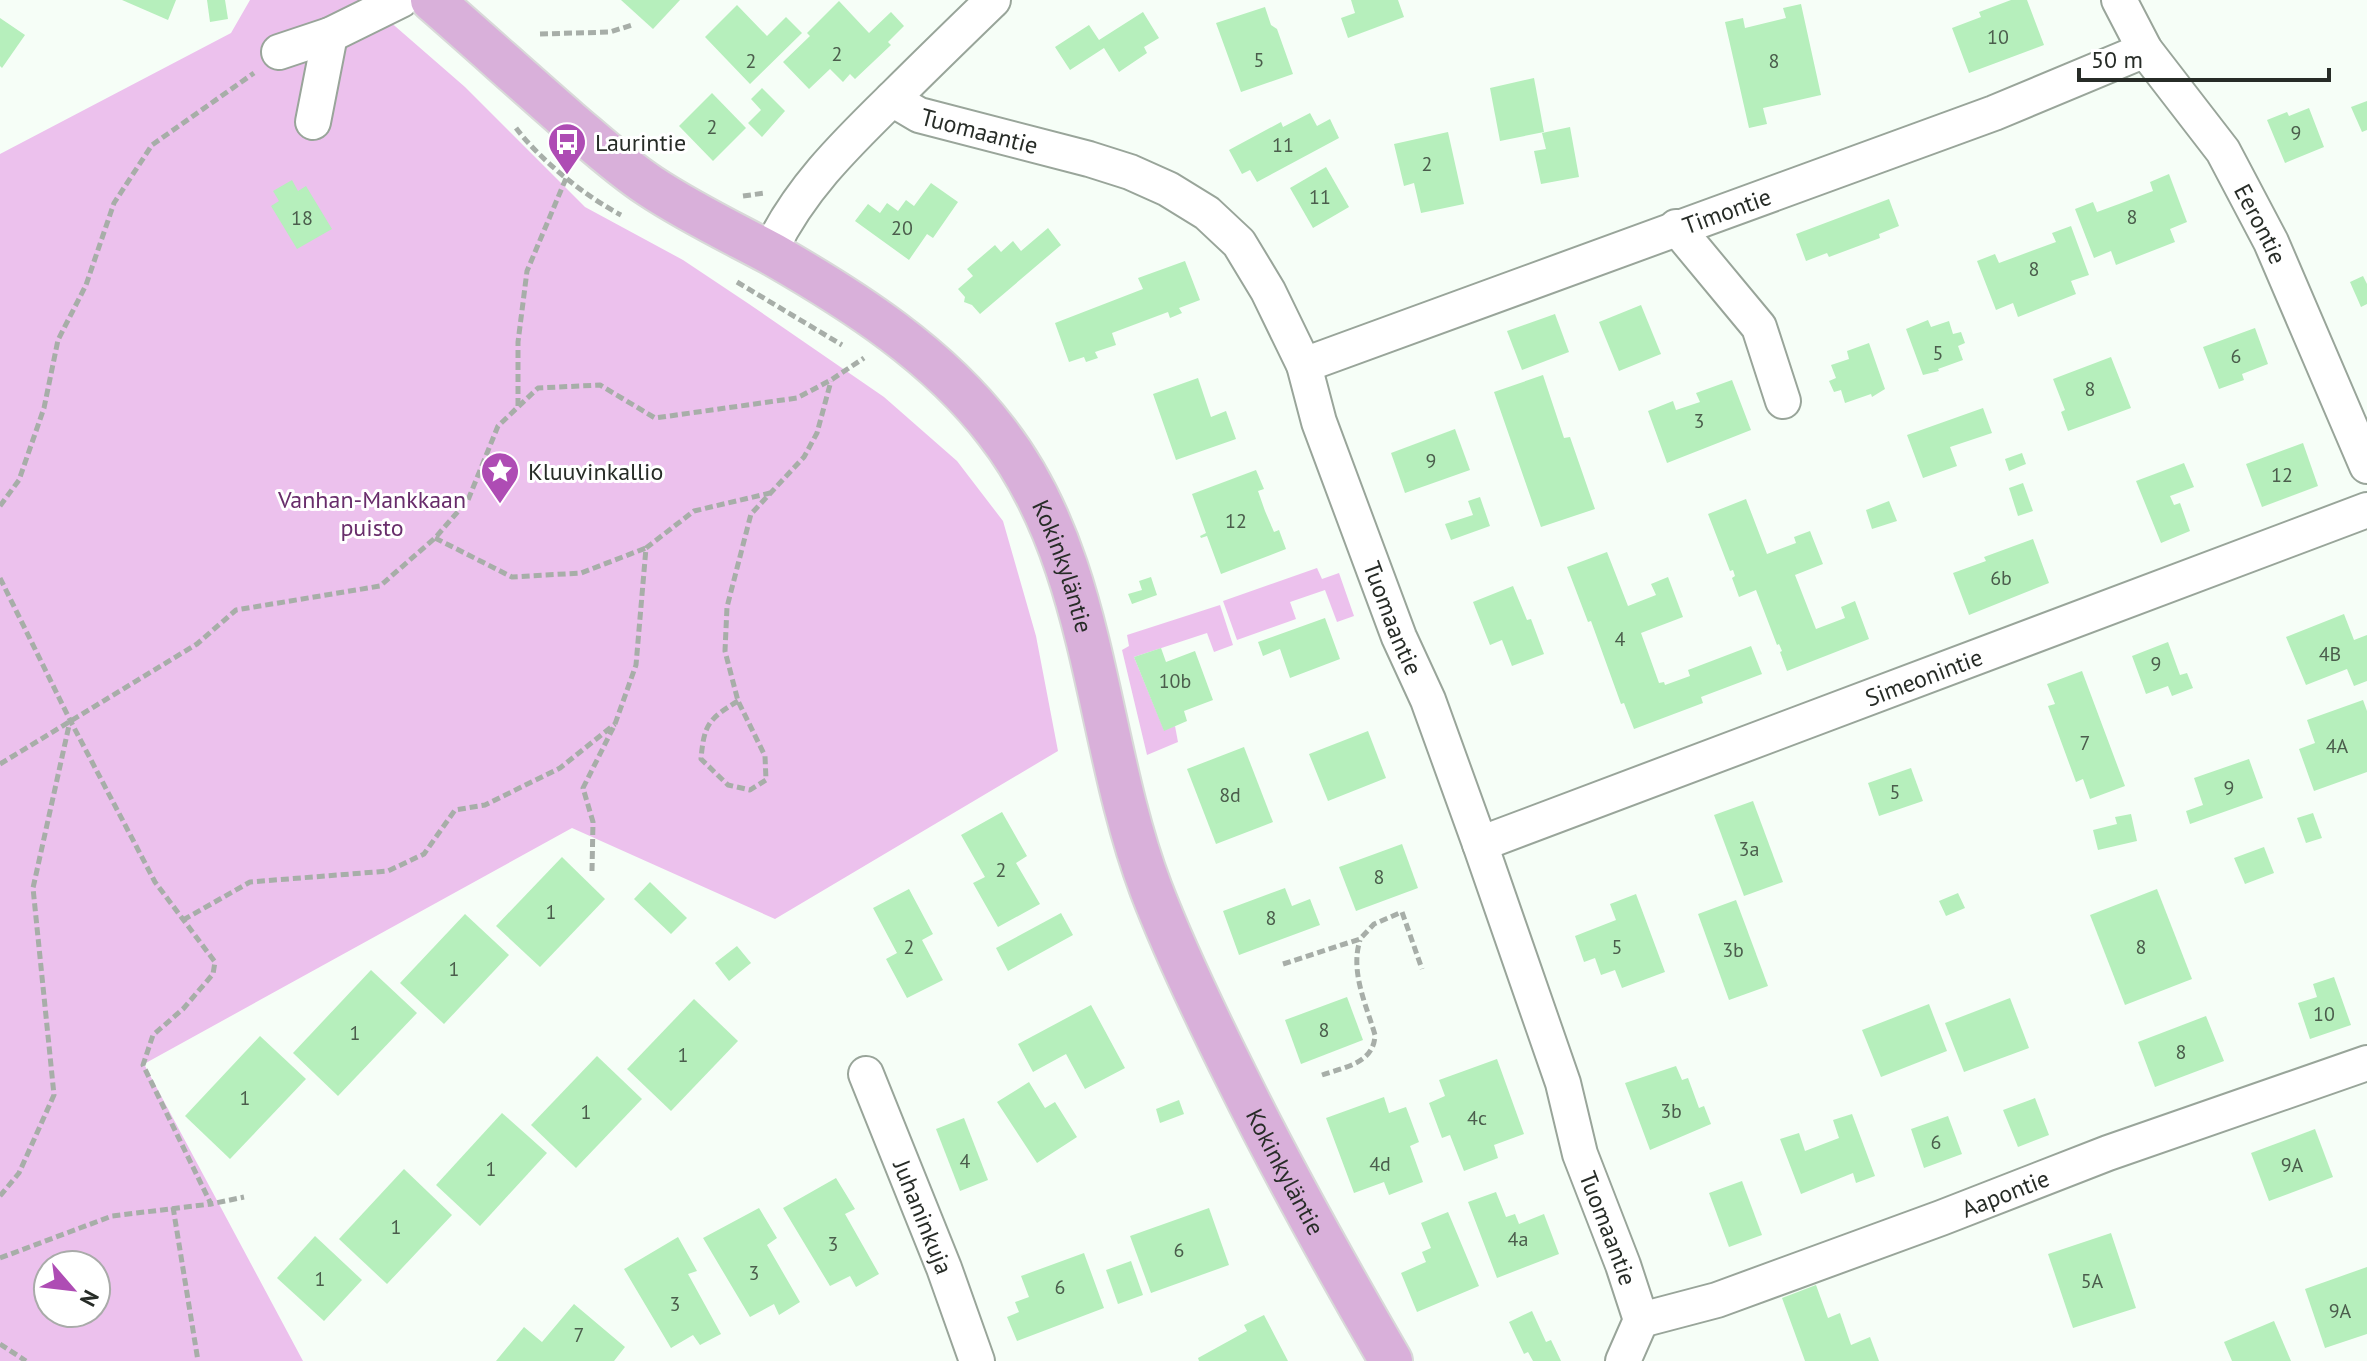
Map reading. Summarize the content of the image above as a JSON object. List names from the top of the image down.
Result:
{
  "streets": {
    "main road": ["Kokinkyläntie"],
    "street": [
      "Tuomaantie",
      "Timontie",
      "Eerontie",
      "Simeonintie",
      "Aapontie",
      "Juhaninkuja"
    ]
  },
  "crossings": [
    ["Tuomaantie", "Timontie"],
    ["Tuomaantie", "Simeonintie"],
    ["Tuomaantie", "Aapontie"],
    ["Timontie", "Eerontie"]
  ],
  "parks": ["Vanhan-Mankkaan puisto"],
  "places": {
    "bus stop": ["Laurintie"],
    "place": ["Kluuvinkallio"]
  },
  "house_numbers": [
    "10",
    "2",
    "5",
    "2",
    "8",
    "2",
    "9",
    "11",
    "2",
    "11",
    "8",
    "18",
    "20",
    "8",
    "5",
    "6",
    "8",
    "3",
    "9",
    "12",
    "12",
    "6b",
    "4",
    "4B",
    "9",
    "10b",
    "7",
    "4A",
    "9",
    "5",
    "8d",
    "3a",
    "2",
    "8",
    "1",
    "8",
    "2",
    "5",
    "8",
    "3b",
    "1",
    "10",
    "8",
    "1",
    "8",
    "1",
    "1",
    "3b",
    "1",
    "4c",
    "6",
    "4",
    "4d",
    "9A",
    "1",
    "1",
    "4a",
    "3",
    "6",
    "3",
    "1",
    "5A",
    "6",
    "3",
    "9A",
    "7"
  ],
  "scale_bar": "50 m",
  "north": "bottom right"
}
